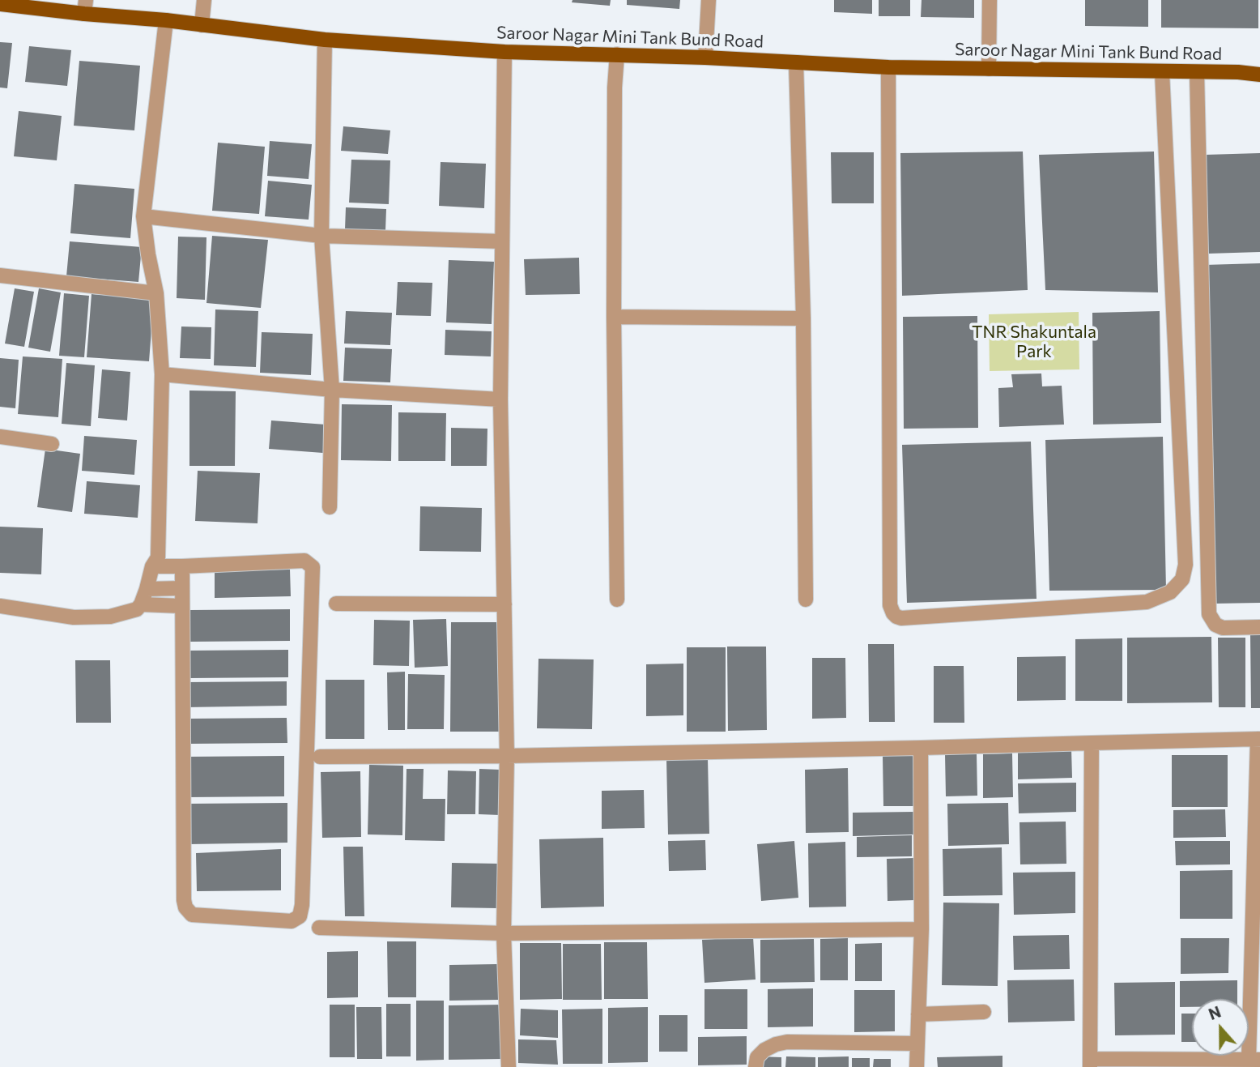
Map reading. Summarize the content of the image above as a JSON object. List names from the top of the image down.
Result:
{
  "streets": {
    "main road": ["Saroor Nagar Mini Tank Bund Road"]
  },
  "parks": ["TNR Shakuntala Park"],
  "north": "top"
}
